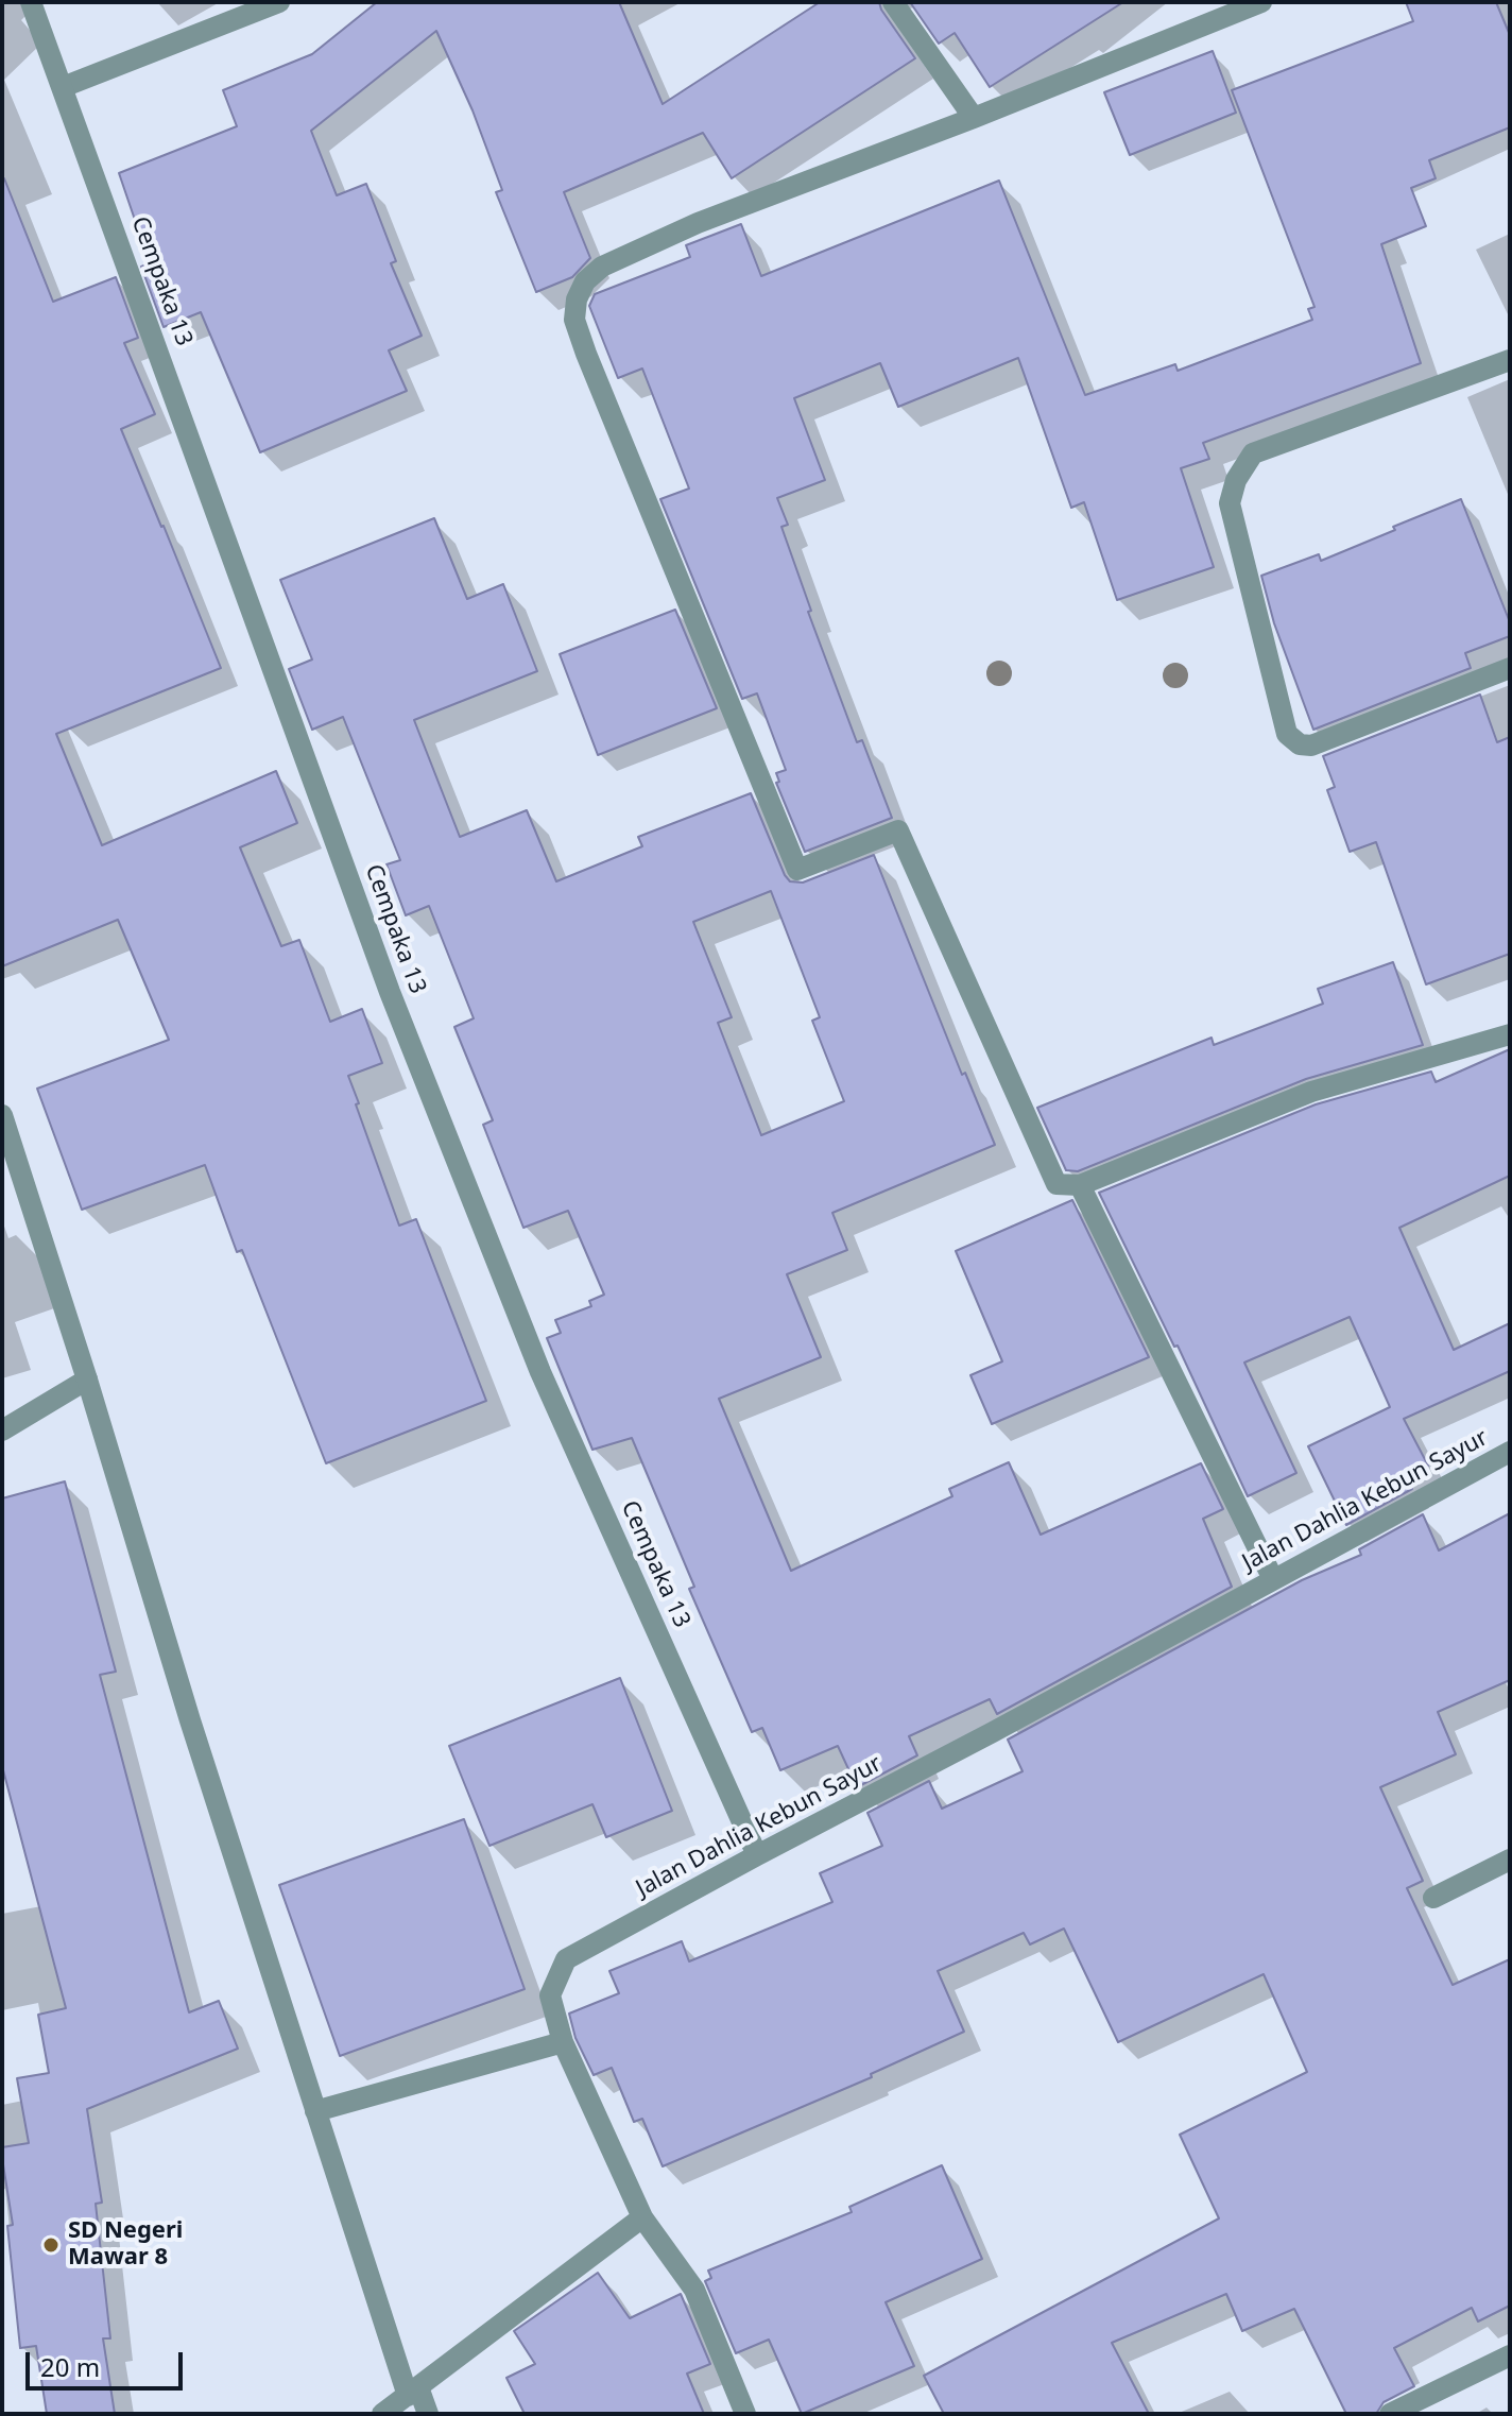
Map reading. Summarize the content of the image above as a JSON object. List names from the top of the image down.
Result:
{
  "streets": {
    "street": ["Cempaka 13", "Jalan Dahlia Kebun Sayur"]
  },
  "crossings": [
    ["Cempaka 13", "Jalan Dahlia Kebun Sayur"]
  ],
  "places": ["SD Negeri Mawar 8"],
  "scale_bar": "20 m"
}
